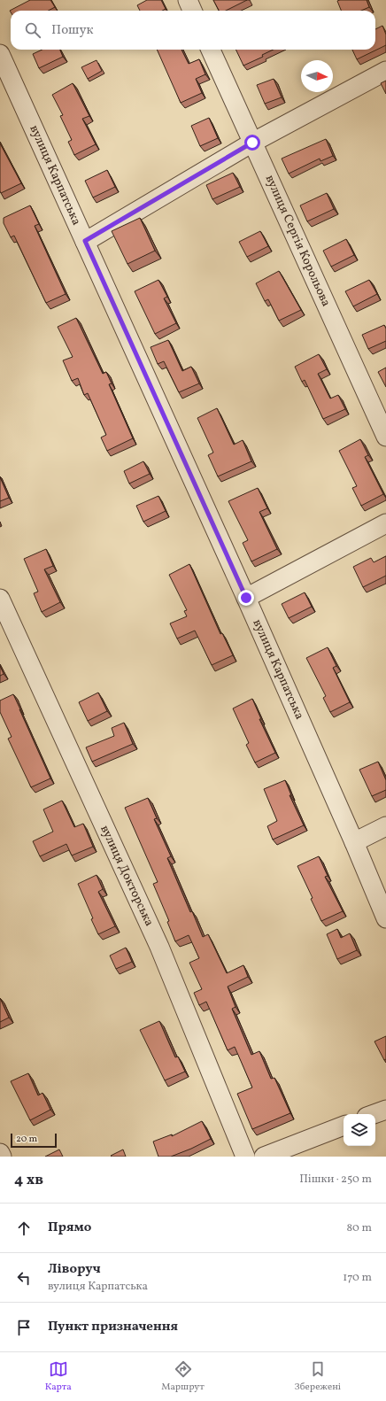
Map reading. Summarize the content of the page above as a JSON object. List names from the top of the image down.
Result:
{
  "streets": {
    "street": ["вулиця Карпатська", "вулиця Сергія Корольова", "вулиця Докторська"]
  },
  "scale_bar": "20 m",
  "north": "right",
  "page": {
    "search": "Пошук",
    "scale": "20 m",
    "heading": ["4 хв", "Пішки · 250 m"],
    "list": [
      ["Прямо", "80 m"],
      ["Ліворуч", "вулиця Карпатська", "170 m"],
      "Пункт призначення"
    ],
    "nav": ["Карта", "Маршрут", "Збережені"]
  }
}
